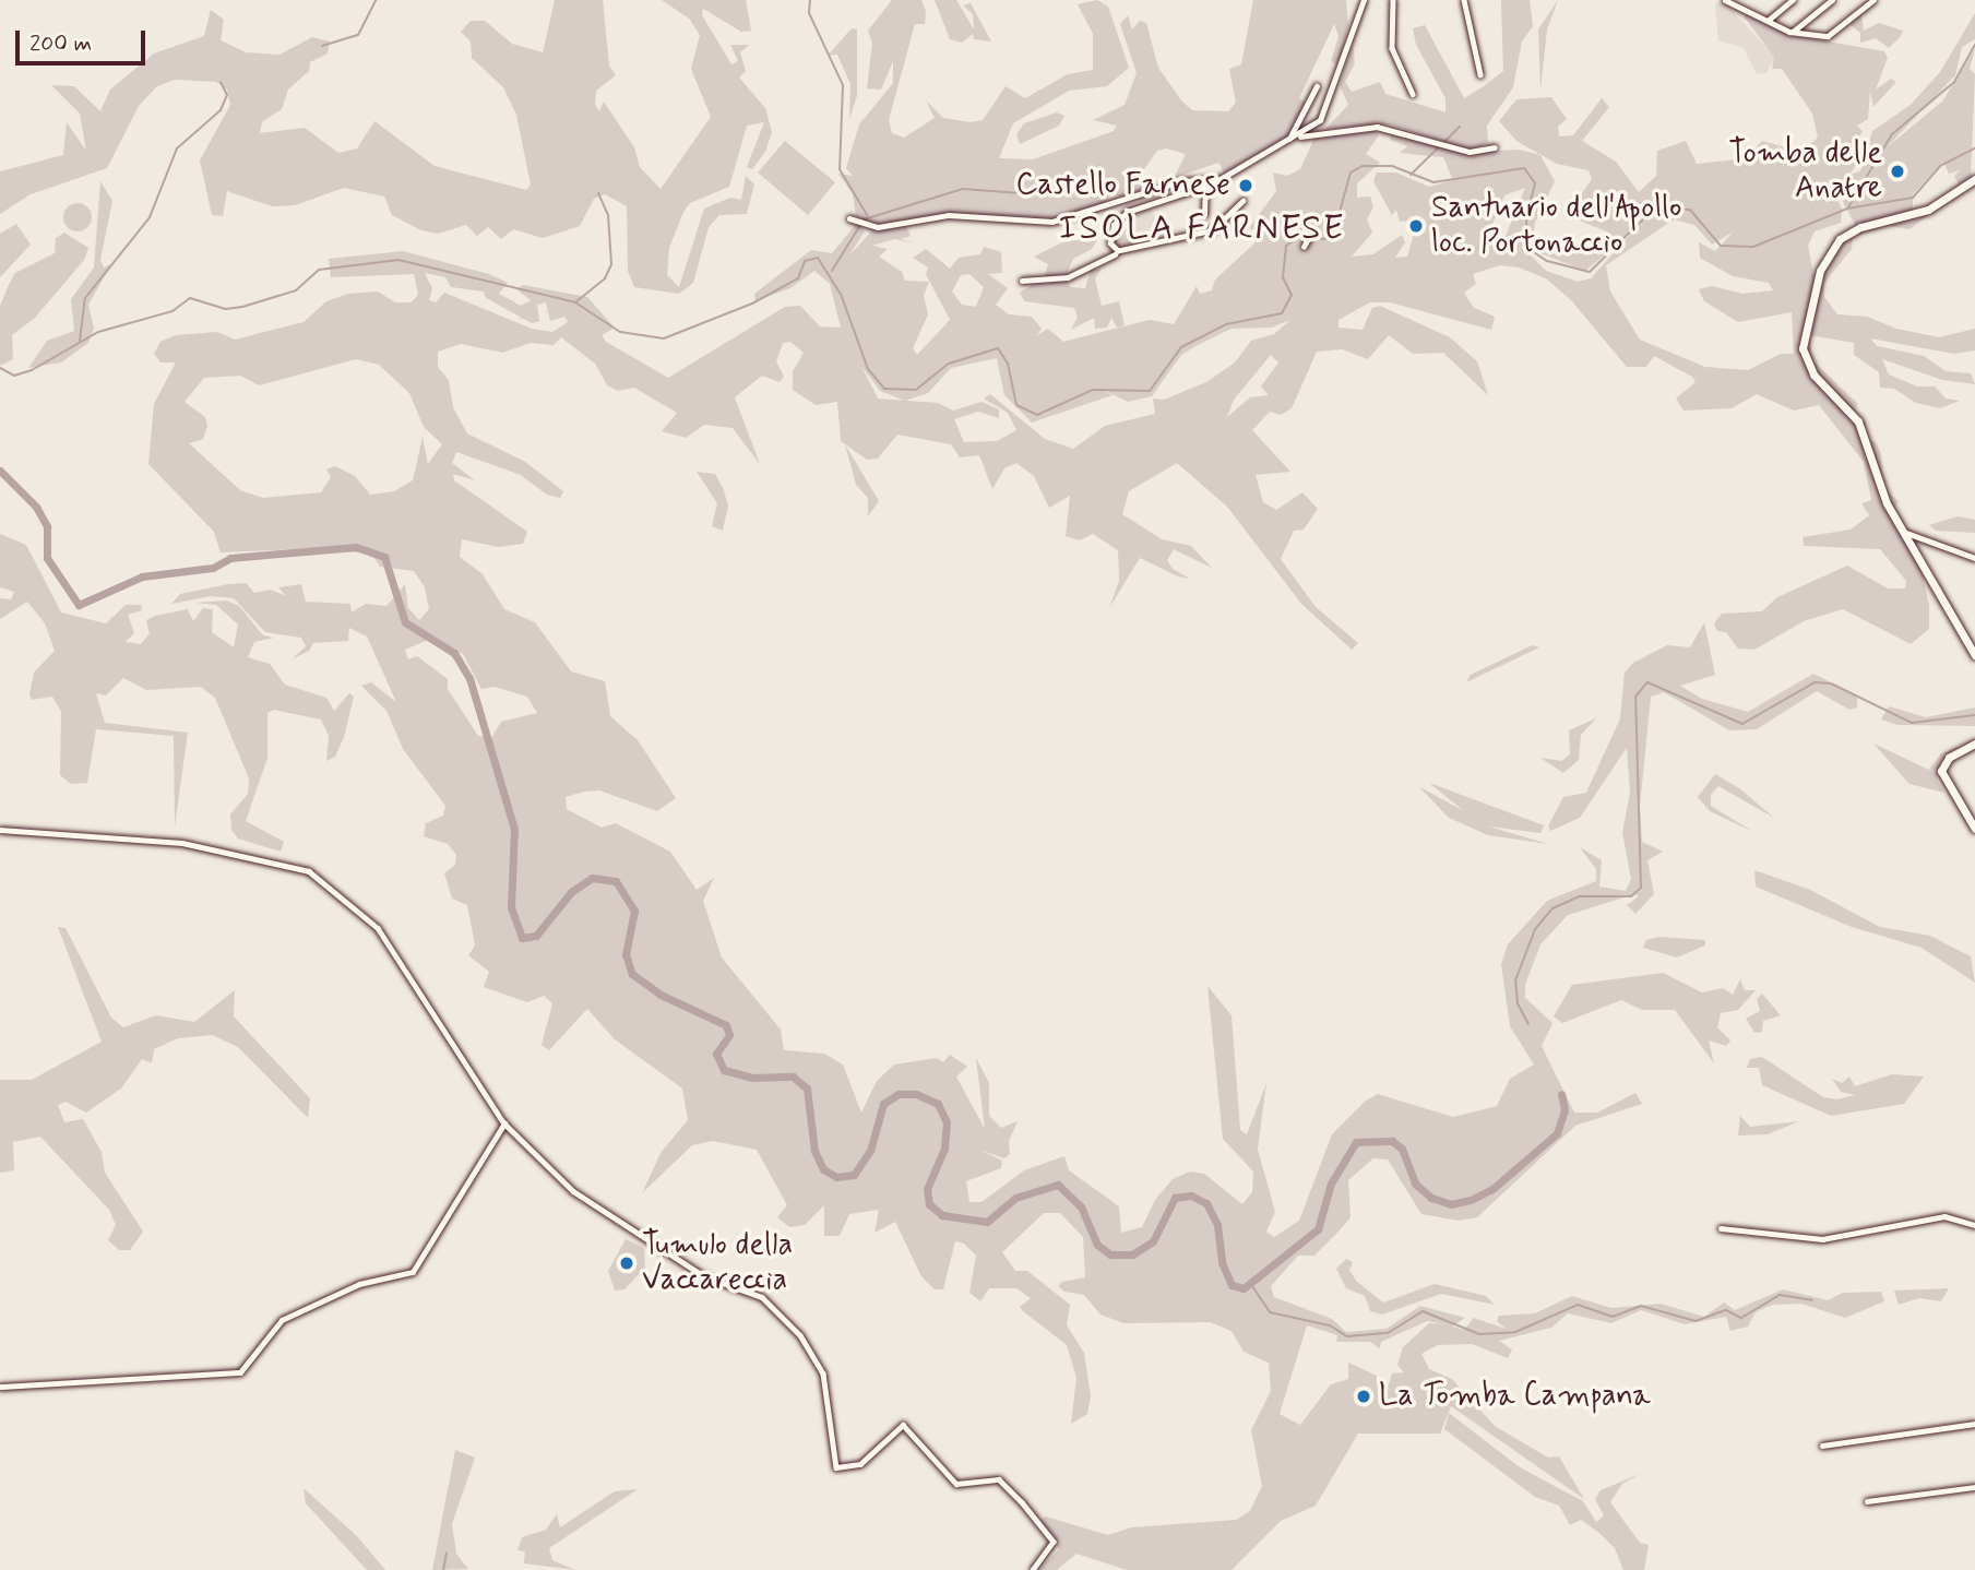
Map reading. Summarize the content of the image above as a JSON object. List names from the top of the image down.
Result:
{
  "districts": ["ISOLA FARNESE"],
  "places": [
    "Tomba delle Anatre",
    "Castello Farnese",
    "Santuario dell'Apollo loc. Portonaccio",
    "Tumulo della Vaccareccia",
    "La Tomba Campana"
  ],
  "scale_bar": "200 m"
}
